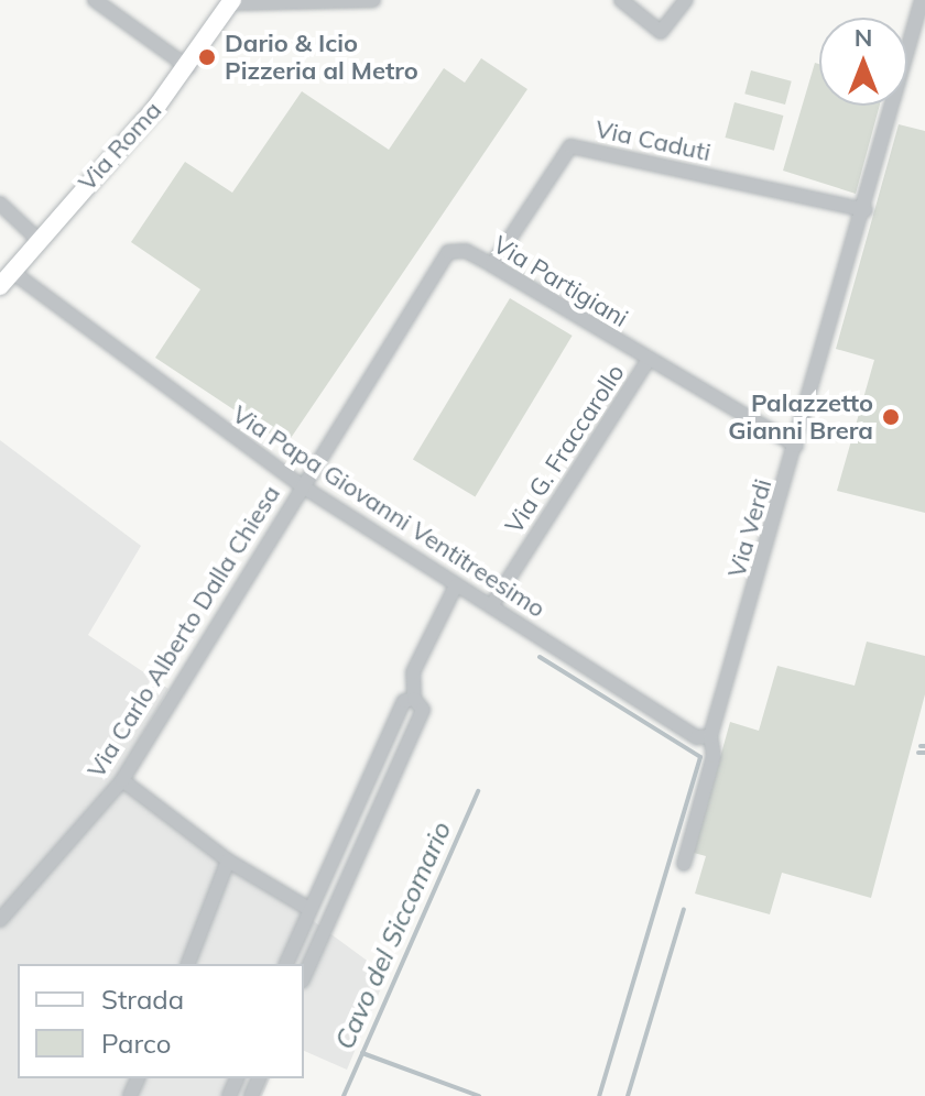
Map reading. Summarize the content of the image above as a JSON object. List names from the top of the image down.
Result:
{
  "streets": {
    "street": [
      "Via Caduti",
      "Via Roma",
      "Via Partigiani",
      "Via G. Fraccarollo",
      "Via Papa Giovanni Ventitreesimo",
      "Via Verdi",
      "Via Carlo Alberto Dalla Chiesa"
    ]
  },
  "crossings": [
    ["Via Caduti", "Via Partigiani"],
    ["Via Caduti", "Via Verdi"],
    ["Via Roma", "Via Papa Giovanni Ventitreesimo"],
    ["Via Partigiani", "Via G. Fraccarollo"],
    ["Via Partigiani", "Via Papa Giovanni Ventitreesimo"],
    ["Via Partigiani", "Via Verdi"],
    ["Via Partigiani", "Via Carlo Alberto Dalla Chiesa"],
    ["Via G. Fraccarollo", "Via Papa Giovanni Ventitreesimo"],
    ["Via Papa Giovanni Ventitreesimo", "Via Verdi"],
    ["Via Papa Giovanni Ventitreesimo", "Via Carlo Alberto Dalla Chiesa"]
  ],
  "water": ["Cavo del Siccomario"],
  "places": ["Dario & Icio Pizzeria al Metro", "Palazzetto Gianni Brera"],
  "legend": ["Strada", "Parco"],
  "north": "top"
}
